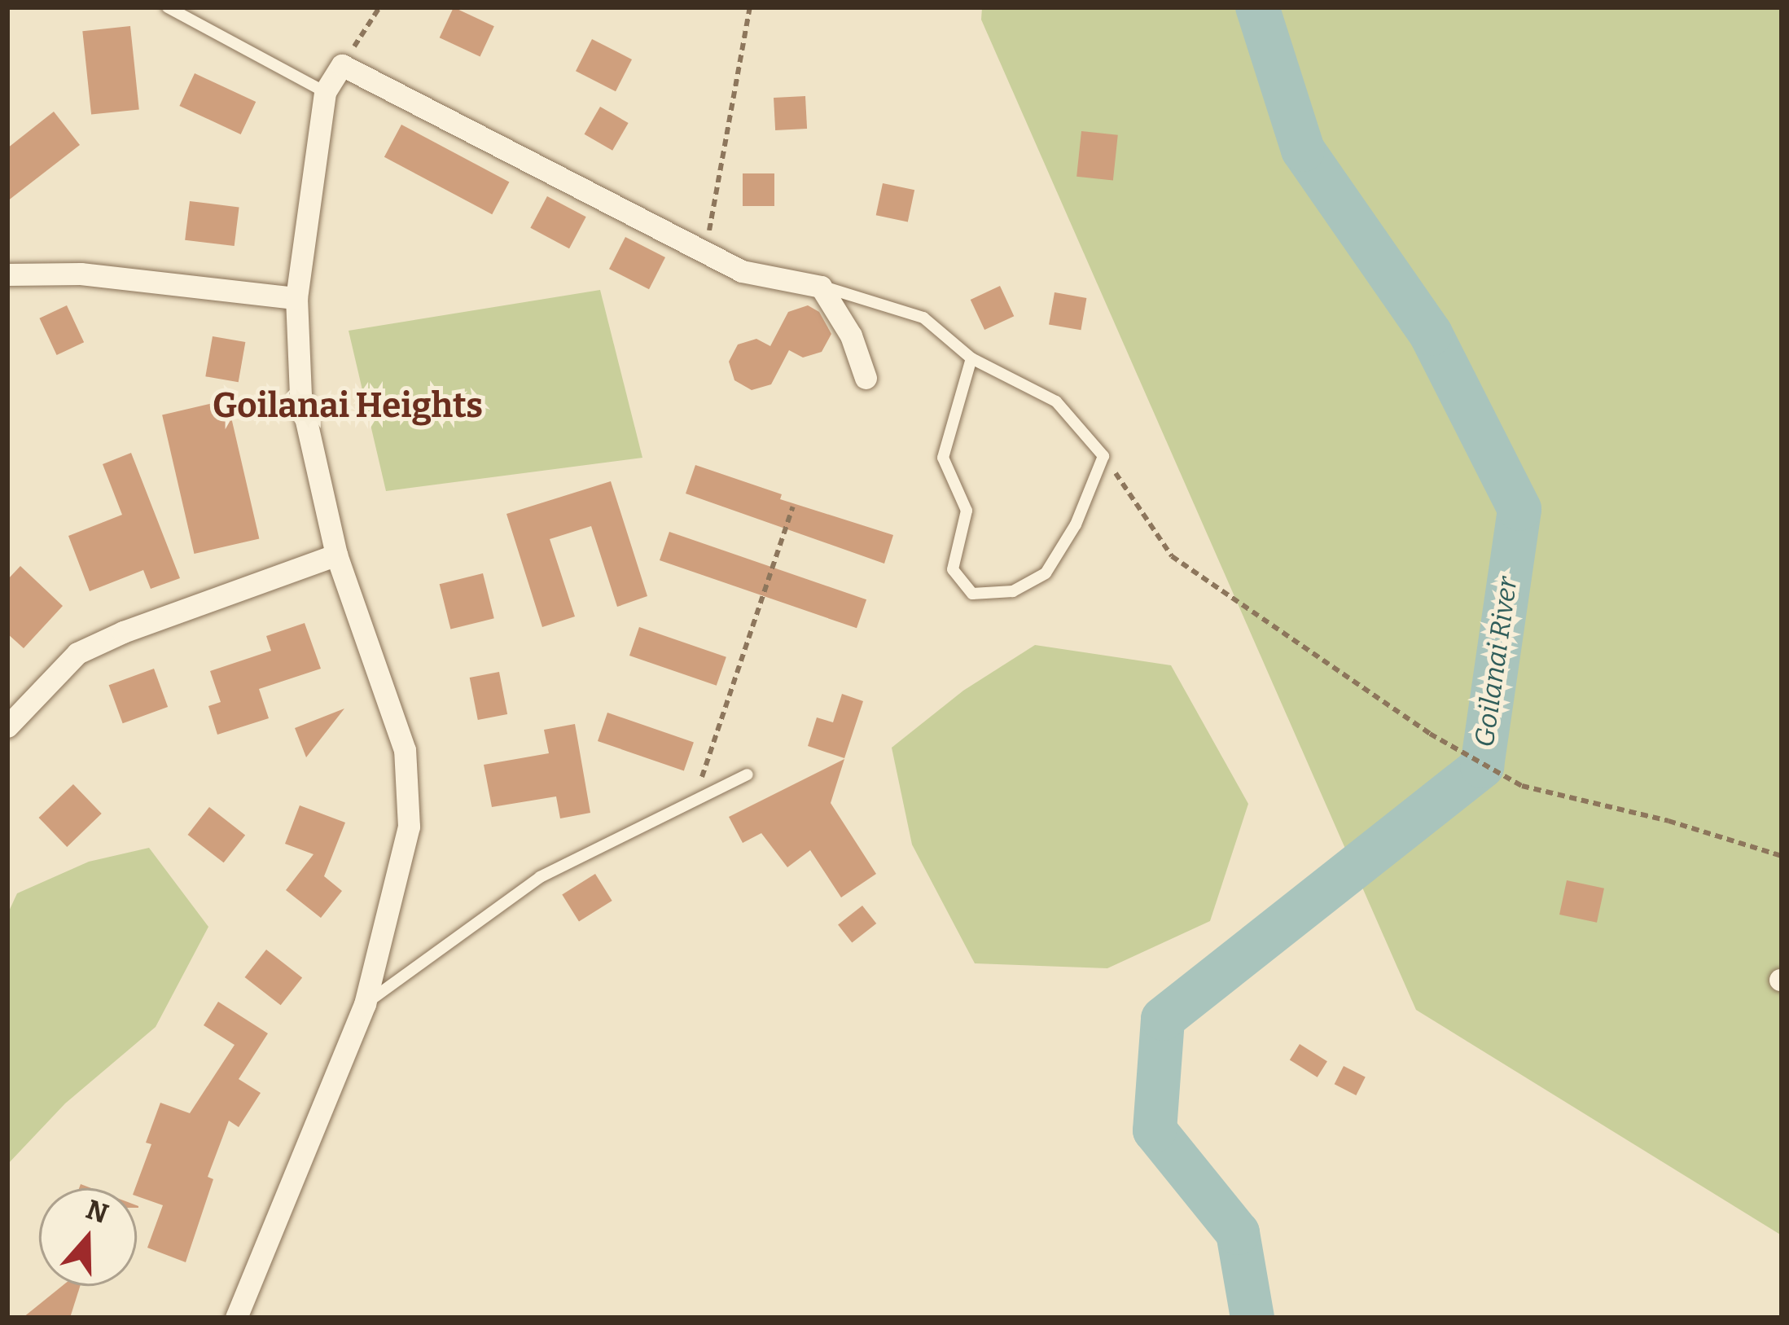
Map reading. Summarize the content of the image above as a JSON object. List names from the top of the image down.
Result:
{
  "districts": ["Goilanai Heights"],
  "water": ["Goilanai River"],
  "north": "top"
}
